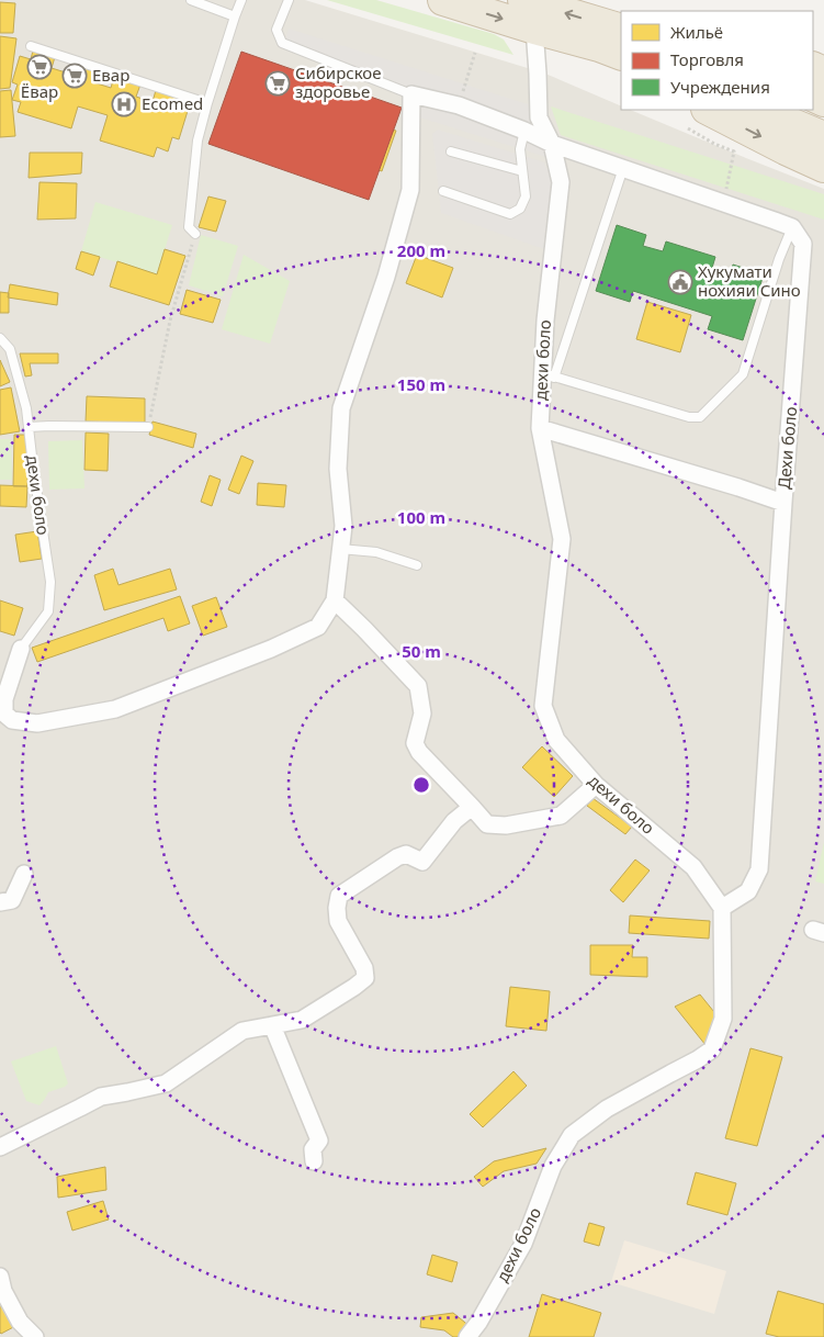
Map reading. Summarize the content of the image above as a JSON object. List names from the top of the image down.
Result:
{
  "streets": {
    "street": ["дехи боло", "Дехи боло"]
  },
  "crossings": [
    ["дехи боло", "Дехи боло"]
  ],
  "places": {
    "supermarket": ["Ёвар", "Евар", "Сибирское здоровье"],
    "hospital": ["Ecomed"],
    "public building": ["Хукумати нохияи Сино"]
  },
  "legend": ["Жильё", "Торговля", "Учреждения"],
  "rings": [
    "200 m",
    "150 m",
    "100 m",
    "50 m"
  ]
}
